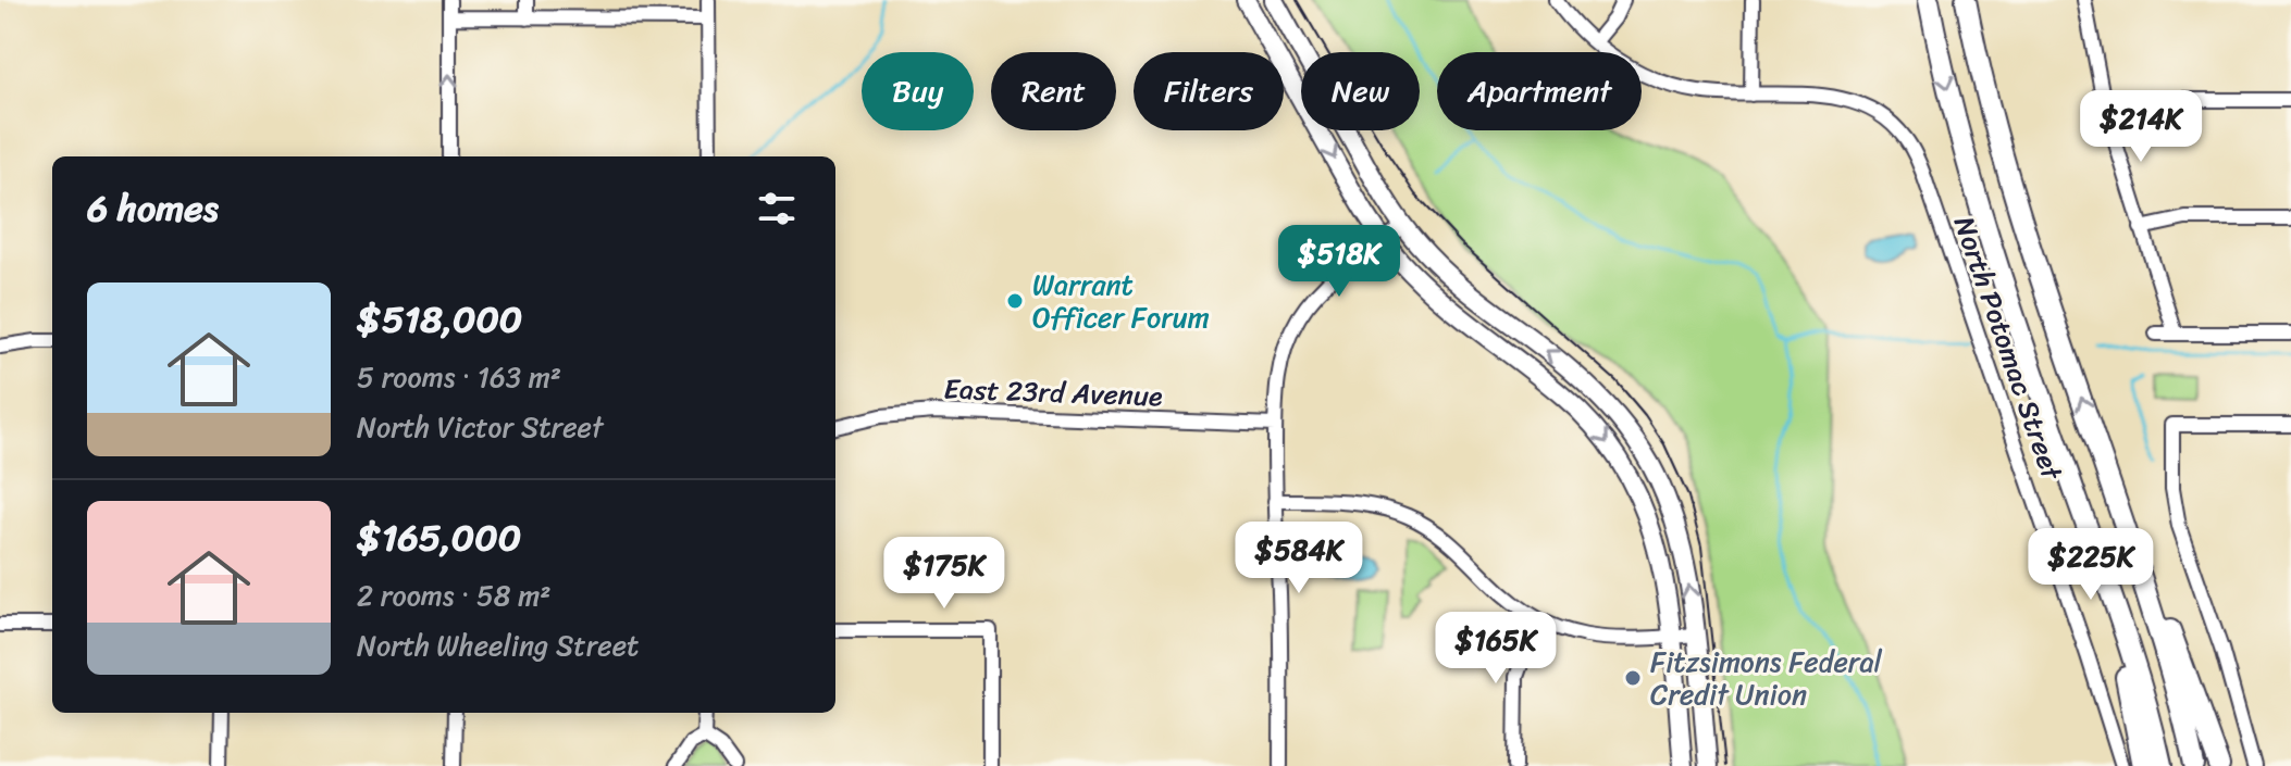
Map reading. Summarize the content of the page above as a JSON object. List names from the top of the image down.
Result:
{
  "streets": {
    "street": ["North Potomac Street", "East 23rd Avenue"]
  },
  "places": ["Warrant Officer Forum", "Fitzsimons Federal Credit Union"],
  "page": {
    "chip": [
      "Buy",
      "Rent",
      "Filters",
      "New",
      "Apartment"
    ],
    "price": [
      "$214K",
      "$518K",
      "$584K",
      "$225K",
      "$175K",
      "$165K"
    ],
    "heading": "6 homes",
    "list": [
      {
        "name": "$518,000",
        "note": "5 rooms · 163 m² · North Victor Street"
      },
      {
        "name": "$165,000",
        "note": "2 rooms · 58 m² · North Wheeling Street"
      }
    ]
  }
}
